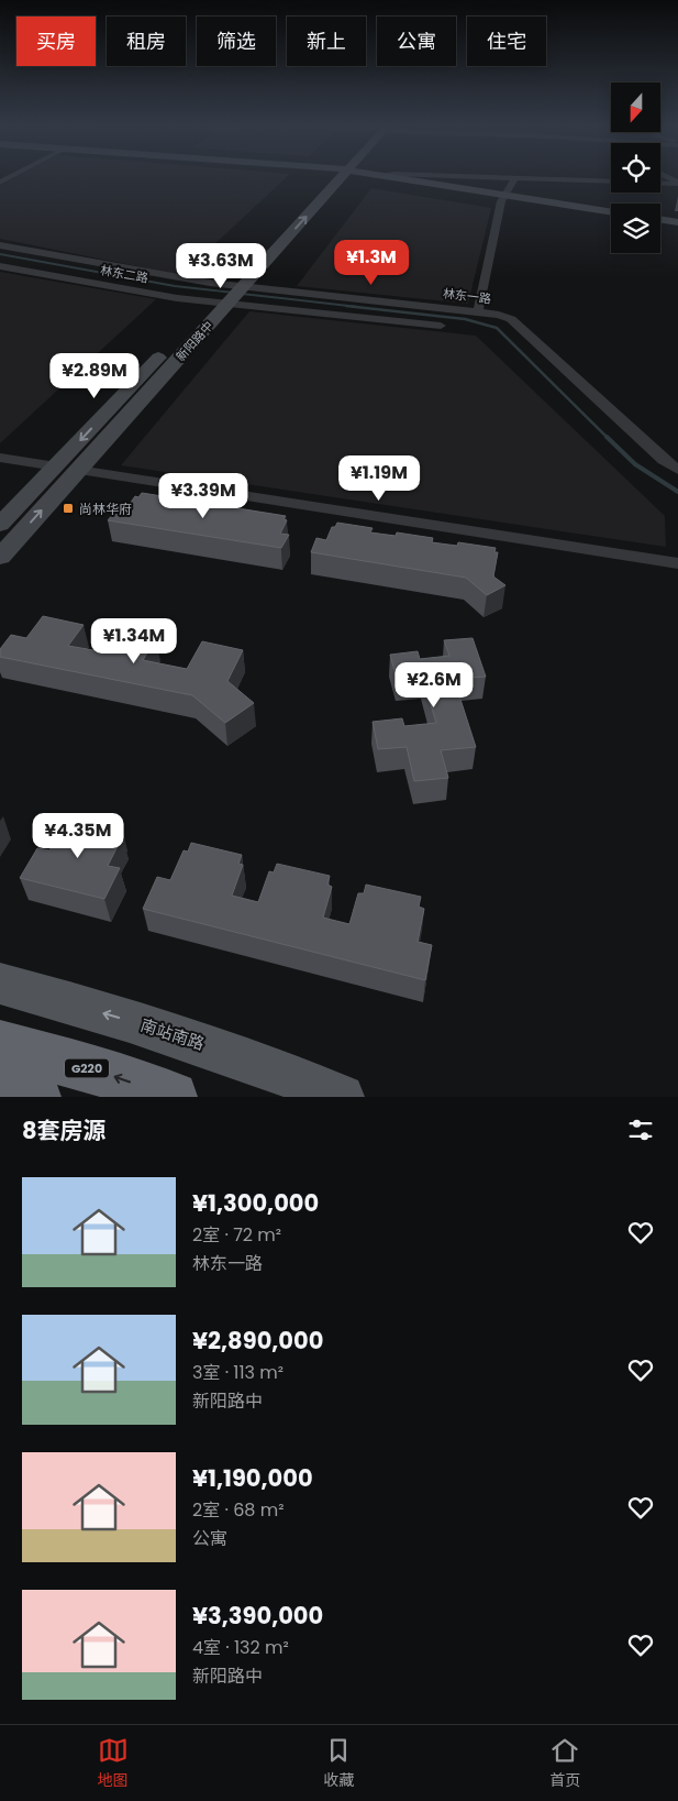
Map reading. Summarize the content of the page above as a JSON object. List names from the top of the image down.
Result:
{
  "streets": {
    "highway": ["G220"],
    "main road": ["新阳路中", "南站南路"],
    "street": ["林东二路", "林东一路"]
  },
  "crossings": [
    ["林东二路", "林东一路"],
    ["林东二路", "新阳路中"],
    ["林东一路", "新阳路中"]
  ],
  "one_way": ["南站南路"],
  "places": {
    "transit": ["尚林华府"]
  },
  "north": "bottom",
  "page": {
    "chip": [
      "买房",
      "租房",
      "筛选",
      "新上",
      "公寓",
      "住宅"
    ],
    "price": [
      "¥1.3M",
      "¥3.63M",
      "¥2.89M",
      "¥1.19M",
      "¥3.39M",
      "¥1.34M",
      "¥2.6M",
      "¥4.35M"
    ],
    "heading": "8套房源",
    "list": [
      {
        "name": "¥1,300,000",
        "note": "2室 · 72 m² · 林东一路"
      },
      {
        "name": "¥2,890,000",
        "note": "3室 · 113 m² · 新阳路中"
      },
      {
        "name": "¥1,190,000",
        "note": "2室 · 68 m² · 公寓"
      },
      {
        "name": "¥3,390,000",
        "note": "4室 · 132 m² · 新阳路中"
      }
    ],
    "tabs": ["地图", "收藏", "首页"]
  }
}
